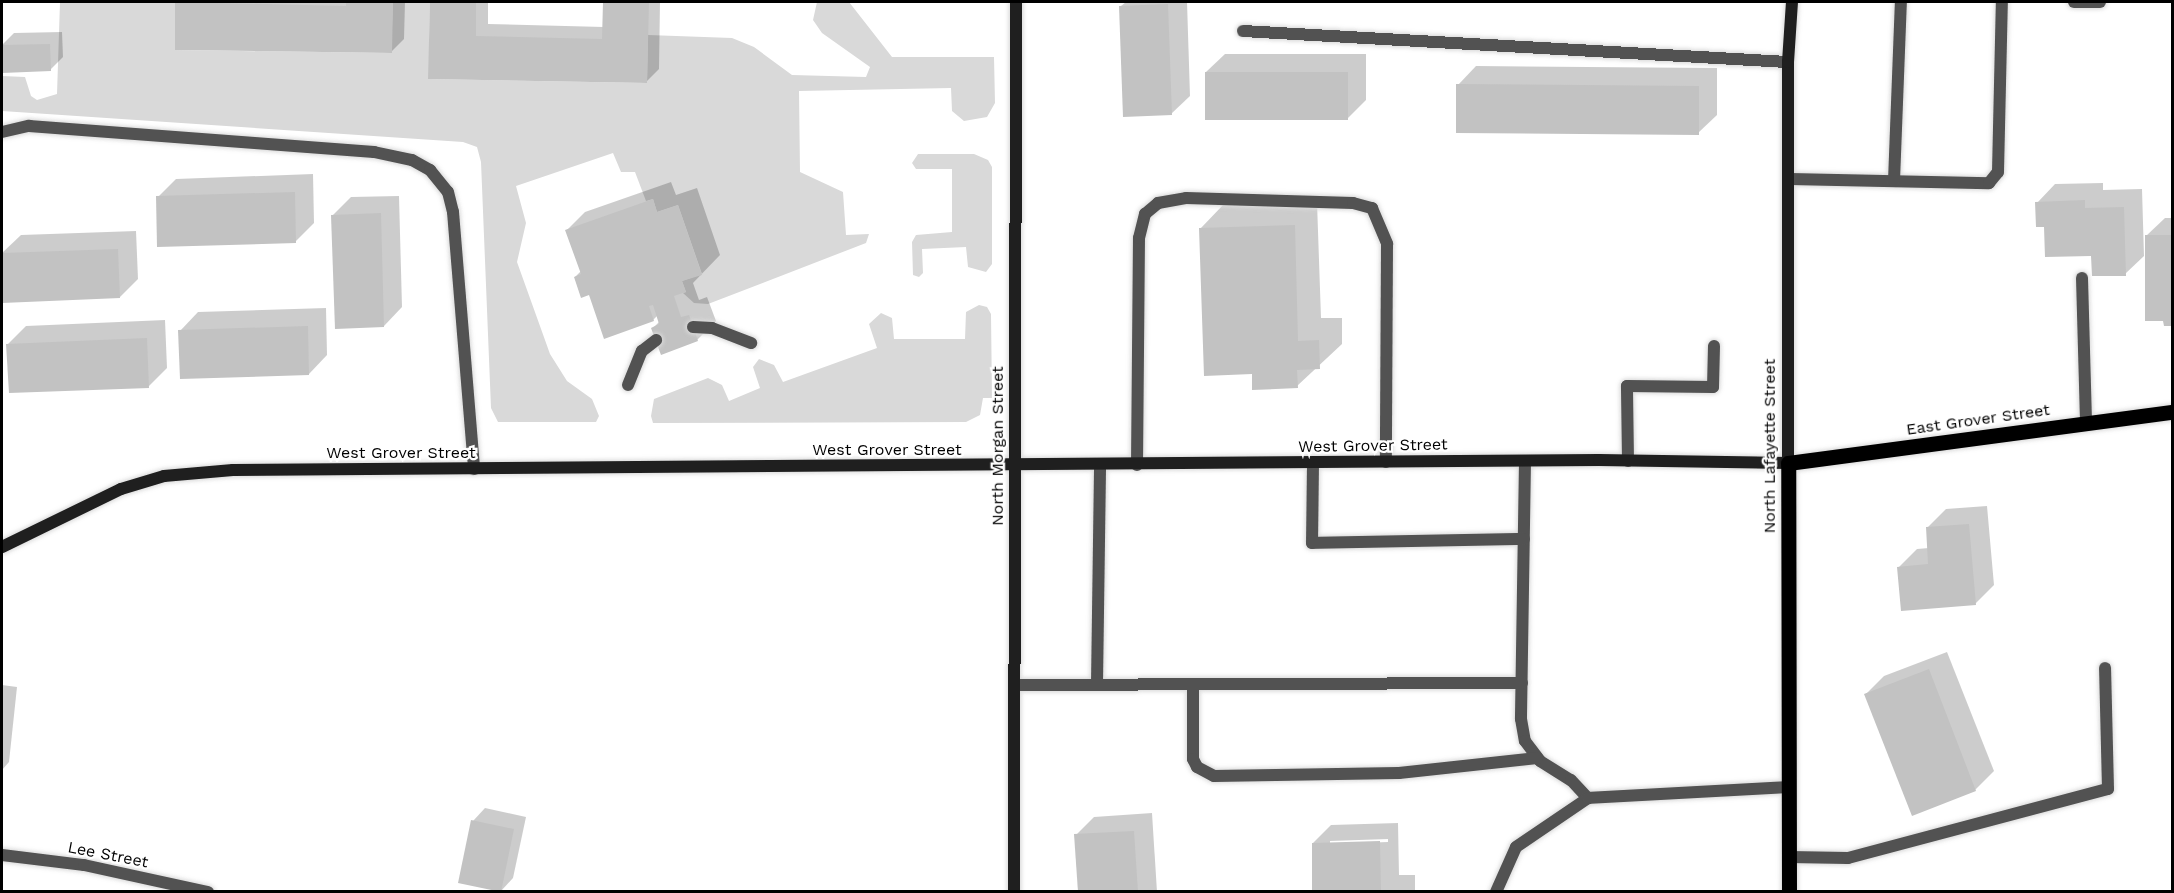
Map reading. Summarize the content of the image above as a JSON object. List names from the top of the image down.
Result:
{
  "streets": {
    "main road": ["East Grover Street", "North Lafayette Street"],
    "street": ["North Morgan Street", "West Grover Street", "Lee Street"]
  },
  "crossings": [
    ["East Grover Street", "West Grover Street"],
    ["East Grover Street", "North Lafayette Street"],
    ["North Morgan Street", "West Grover Street"],
    ["West Grover Street", "North Lafayette Street"]
  ]
}
